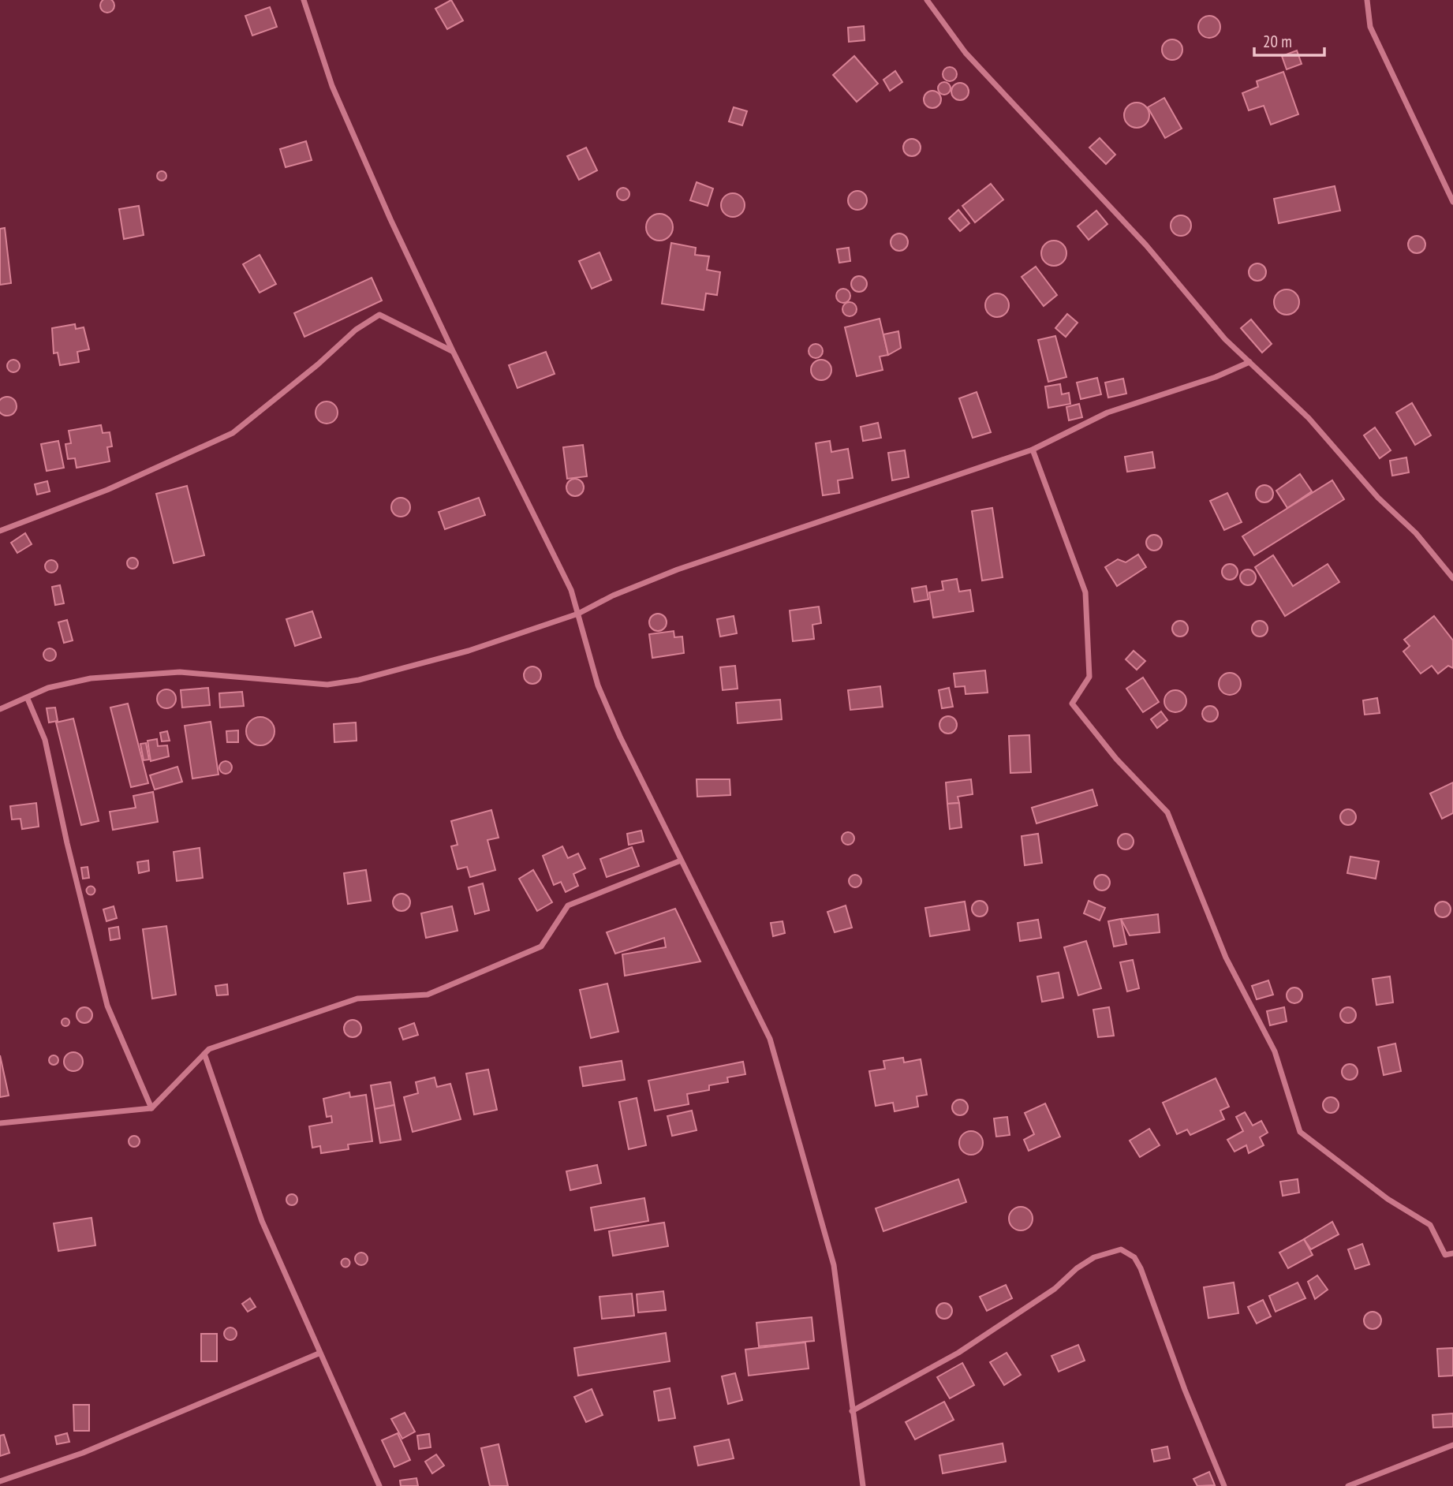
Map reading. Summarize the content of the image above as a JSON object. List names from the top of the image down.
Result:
{
  "scale_bar": "20 m"
}
